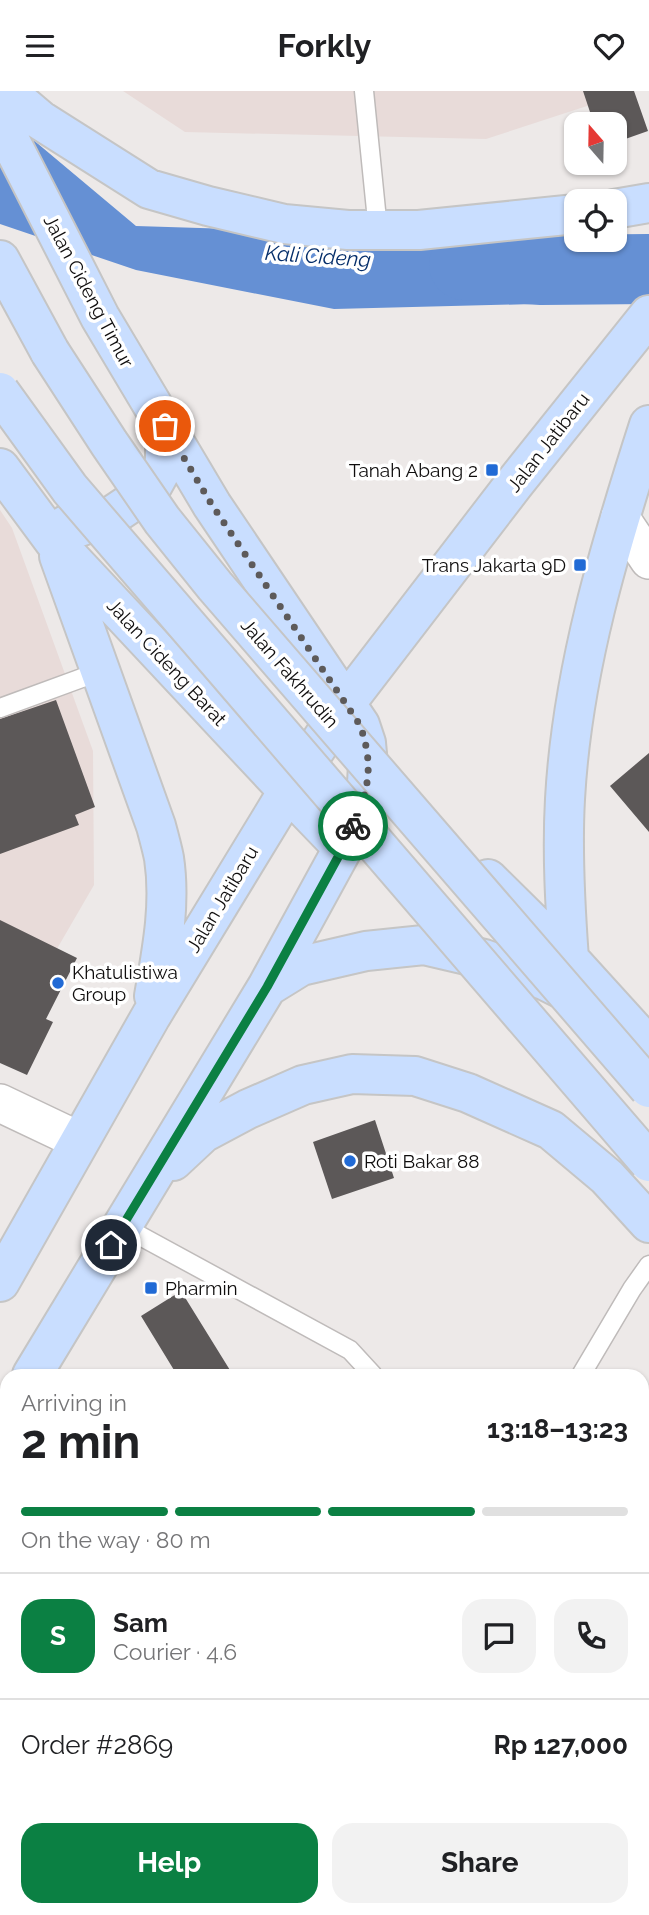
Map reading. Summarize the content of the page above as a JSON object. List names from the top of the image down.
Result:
{
  "streets": {
    "main road": [
      "Jalan Cideng Timur",
      "Jalan Jatibaru",
      "Jalan Cideng Barat",
      "Jalan Fakhrudin"
    ]
  },
  "crossings": [
    ["Jalan Cideng Timur", "Jalan Jatibaru"],
    ["Jalan Jatibaru", "Jalan Cideng Barat"]
  ],
  "water": ["Kali Cideng"],
  "places": {
    "transit": ["Tanah Abang 2", "Trans Jakarta 9D", "Pharmin"],
    "other": ["Khatulistiwa Group", "Roti Bakar 88"]
  },
  "north": "top",
  "page": {
    "header": "Forkly",
    "heading": ["2 min", "Arriving in", "13:18–13:23"],
    "panel": [
      "Sam",
      "Courier · 4.6",
      "Order #2869",
      "Rp 127,000"
    ],
    "bar": "On the way · 80 m",
    "round": "S",
    "buttons": ["Help", "Share"]
  }
}
